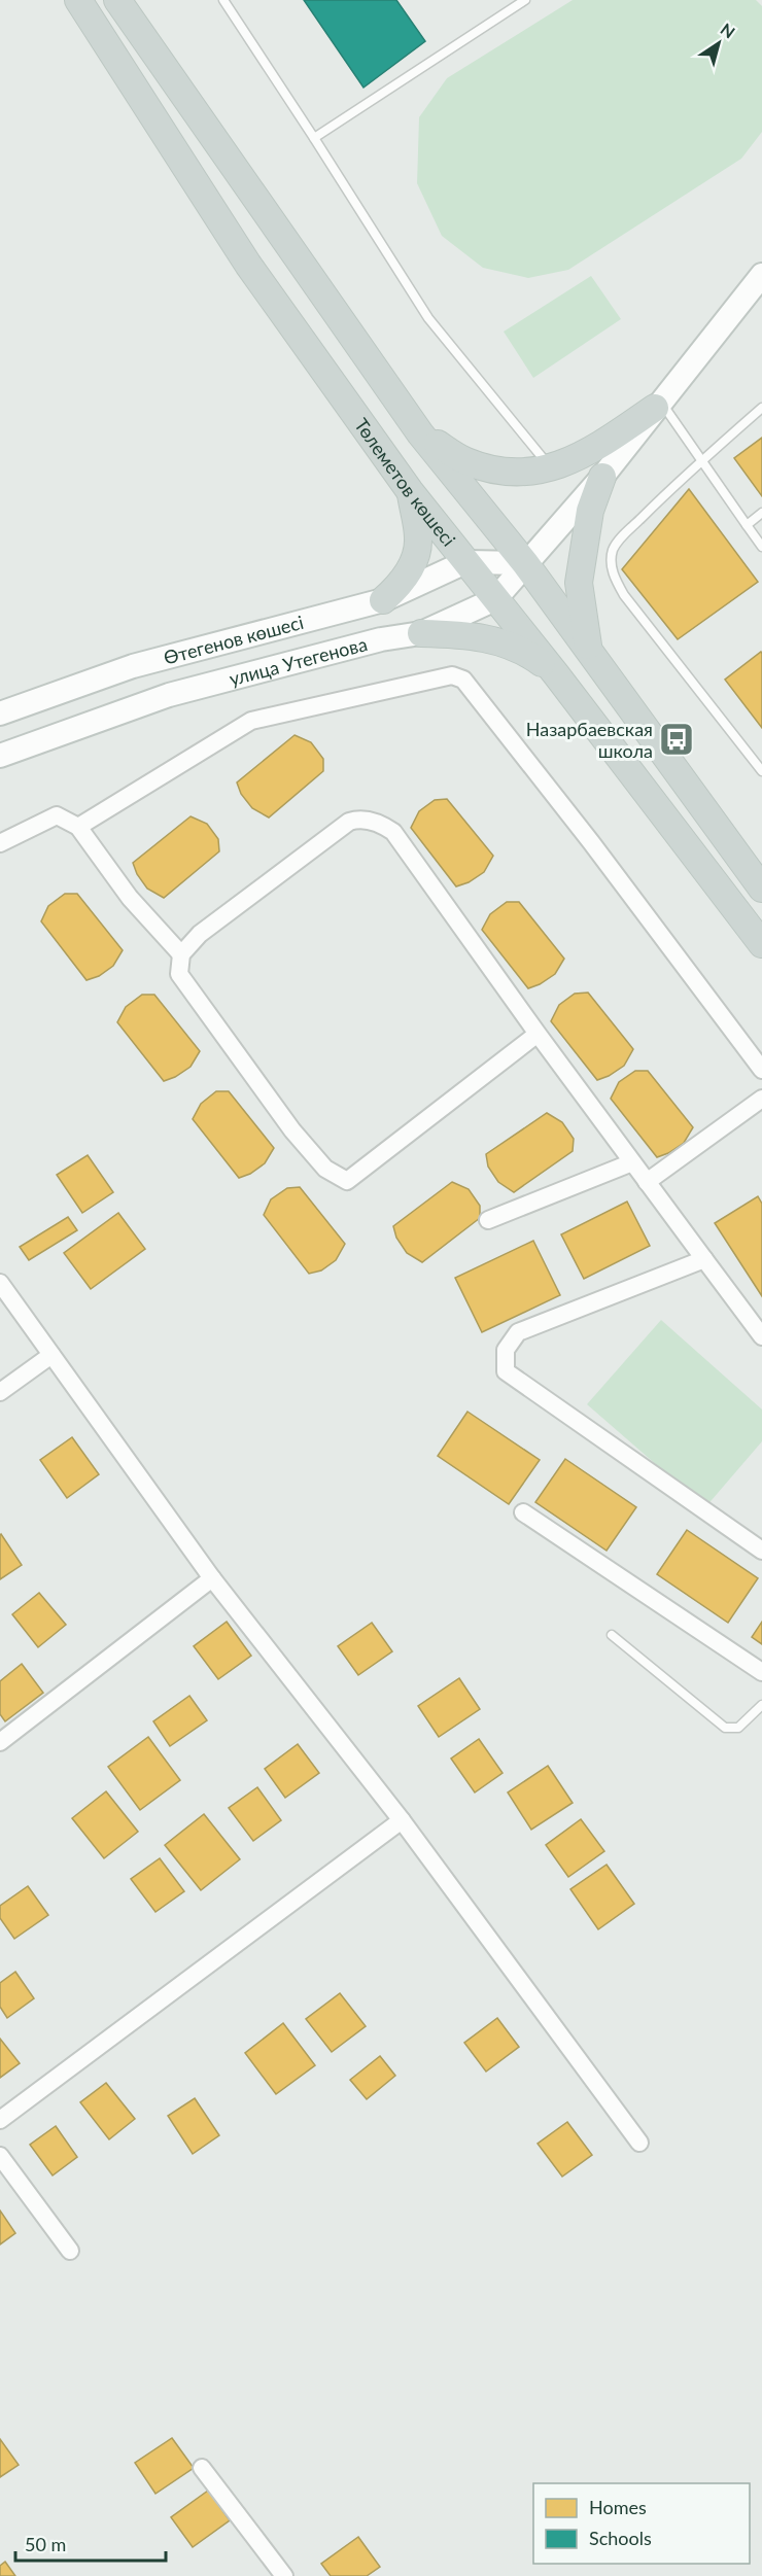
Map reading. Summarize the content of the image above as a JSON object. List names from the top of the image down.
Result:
{
  "streets": {
    "main road": ["Төлеметов көшесі", "Өтегенов көшесі", "улица Утегенова"]
  },
  "crossings": [
    ["Төлеметов көшесі", "Өтегенов көшесі"],
    ["Төлеметов көшесі", "улица Утегенова"]
  ],
  "places": {
    "bus stop": ["Назарбаевская школа"]
  },
  "legend": ["Homes", "Schools"],
  "scale_bar": "50 m",
  "north": "top right"
}
